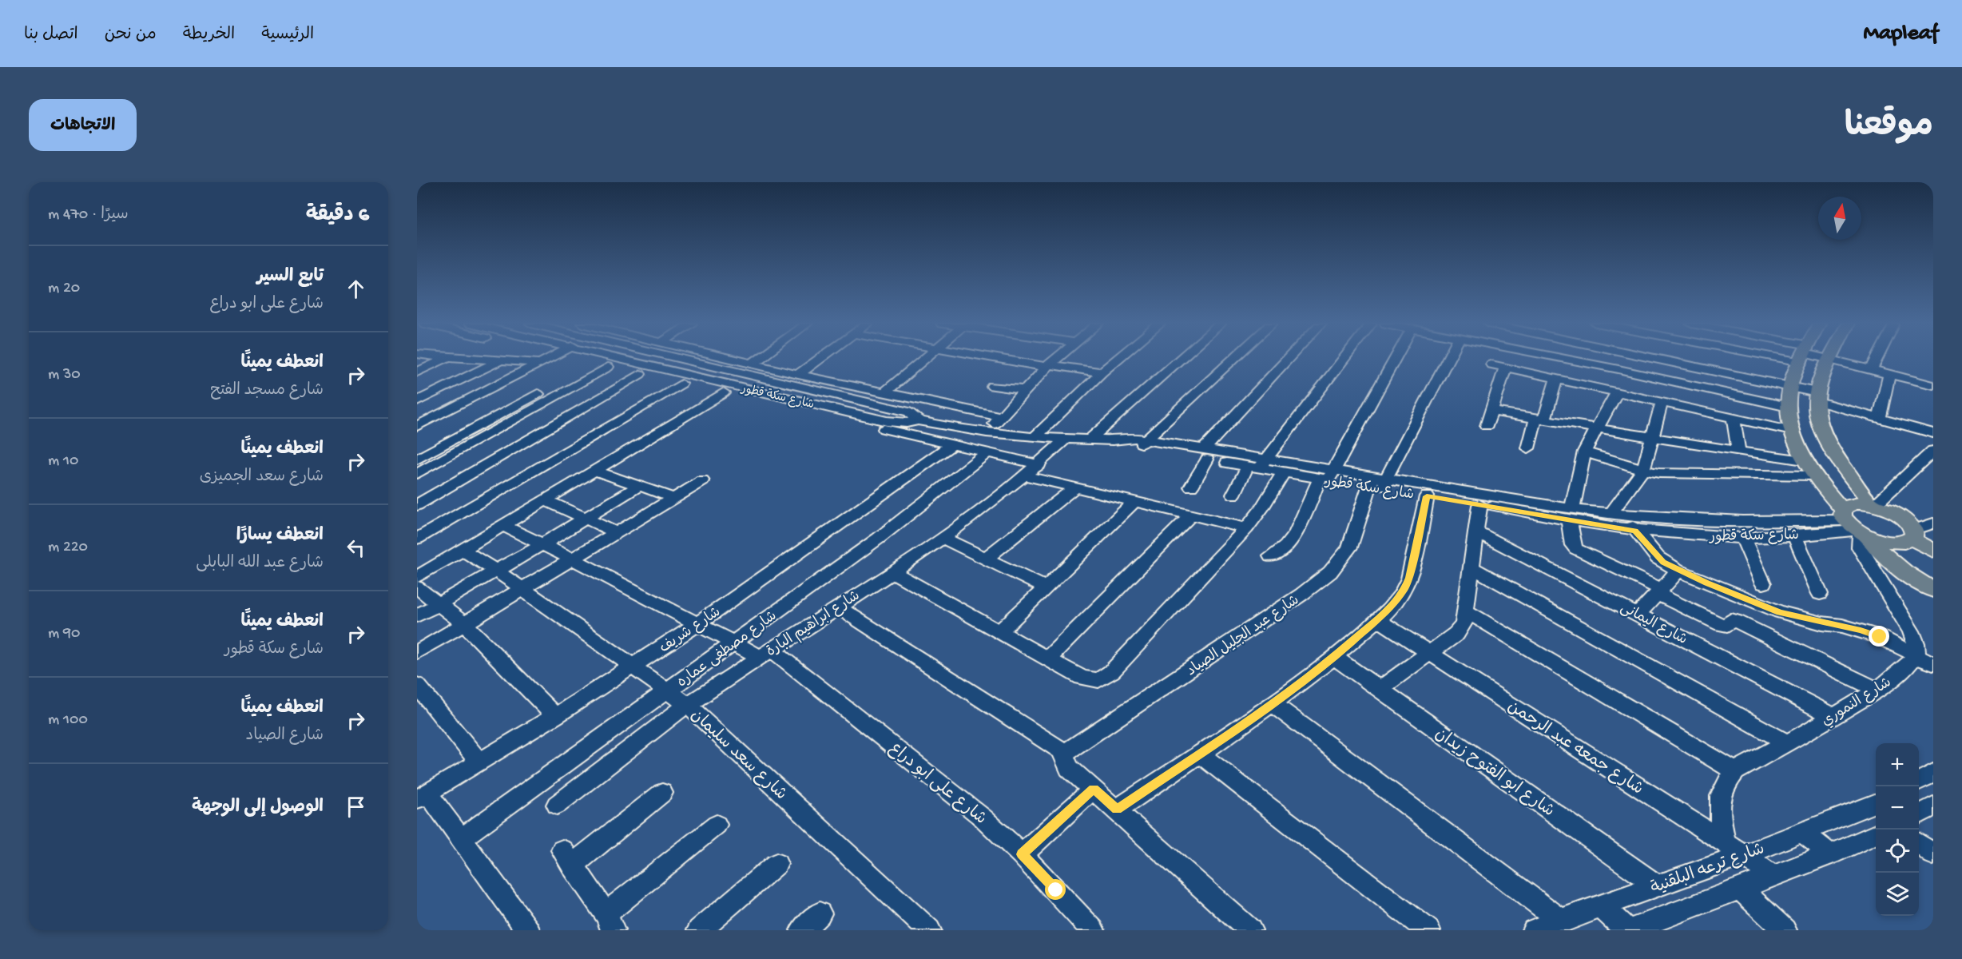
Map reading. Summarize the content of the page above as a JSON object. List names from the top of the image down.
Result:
{
  "streets": {
    "street": [
      "شارع سكة قطور",
      "شارع ابراهيم البارة",
      "شارع اليمانى",
      "شارع شريف",
      "شارع عبد الجليل الصياد",
      "شارع مصطفى عماره",
      "شارع النموري",
      "شارع جمعه عبد الرحمن",
      "شارع سعد سليمان",
      "شارع ابو الفتوح زيدان",
      "شارع على ابو دراع",
      "شارع ترعه البلقنية"
    ]
  },
  "crossings": [
    ["شارع سكة قطور", "شارع ابراهيم البارة"],
    ["شارع سكة قطور", "شارع عبد الجليل الصياد"],
    ["شارع سكة قطور", "شارع مصطفى عماره"],
    ["شارع ابراهيم البارة", "شارع سعد سليمان"],
    ["شارع ابراهيم البارة", "شارع على ابو دراع"],
    ["شارع اليمانى", "شارع النموري"],
    ["شارع شريف", "شارع سعد سليمان"],
    ["شارع شريف", "شارع على ابو دراع"],
    ["شارع مصطفى عماره", "شارع سعد سليمان"],
    ["شارع مصطفى عماره", "شارع على ابو دراع"],
    ["شارع النموري", "شارع جمعه عبد الرحمن"],
    ["شارع جمعه عبد الرحمن", "شارع ترعه البلقنية"],
    ["شارع ابو الفتوح زيدان", "شارع ترعه البلقنية"]
  ],
  "north": "top",
  "page": {
    "header": "Mapleaf",
    "nav": [
      "الرئيسية",
      "الخريطة",
      "من نحن",
      "اتصل بنا"
    ],
    "title": "موقعنا",
    "buttons": "الاتجاهات",
    "heading": ["6 دقيقة", "سيرًا · 470 m"],
    "list": [
      ["تابع السير", "شارع على ابو دراع", "20 m"],
      ["انعطف يمينًا", "شارع مسجد الفتح", "30 m"],
      ["انعطف يمينًا", "شارع سعد الجميزى", "10 m"],
      ["انعطف يسارًا", "شارع عبد الله البابلى", "220 m"],
      ["انعطف يمينًا", "شارع سكة قطور", "90 m"],
      ["انعطف يمينًا", "شارع الصياد", "100 m"],
      "الوصول إلى الوجهة"
    ],
    "map_buttons": ["+", "−"]
  }
}
